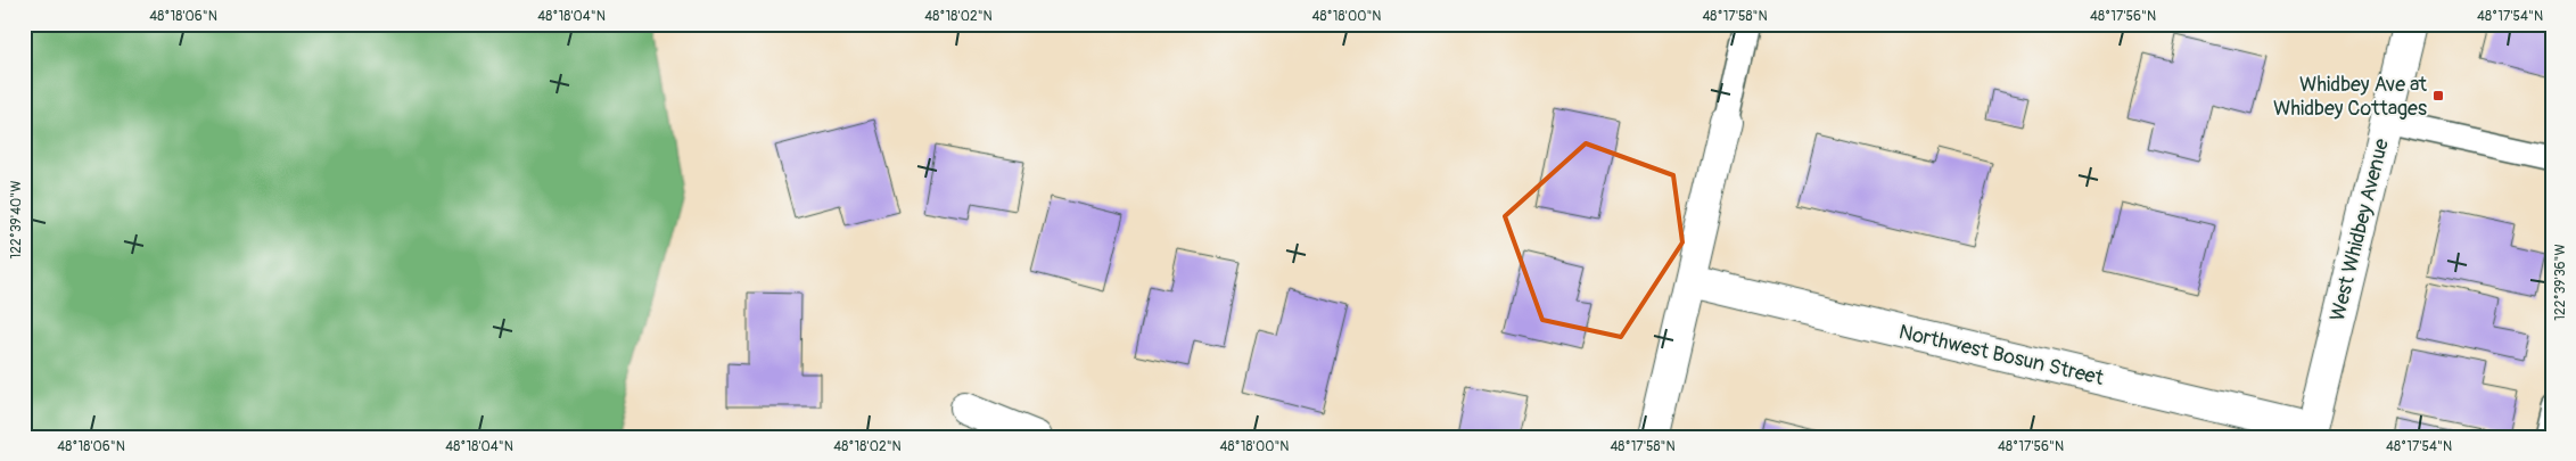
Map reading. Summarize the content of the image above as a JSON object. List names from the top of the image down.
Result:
{
  "streets": {
    "street": ["West Whidbey Avenue", "Northwest Bosun Street"]
  },
  "crossings": [
    ["West Whidbey Avenue", "Northwest Bosun Street"]
  ],
  "places": {
    "transit": ["Whidbey Ave at Whidbey Cottages"]
  },
  "coordinates": [
    "48°18'06\"N",
    "48°18'04\"N",
    "48°18'02\"N",
    "48°18'00\"N",
    "48°17'58\"N",
    "48°17'56\"N",
    "48°17'54\"N",
    "122°39'40\"W",
    "122°39'36\"W"
  ]
}
